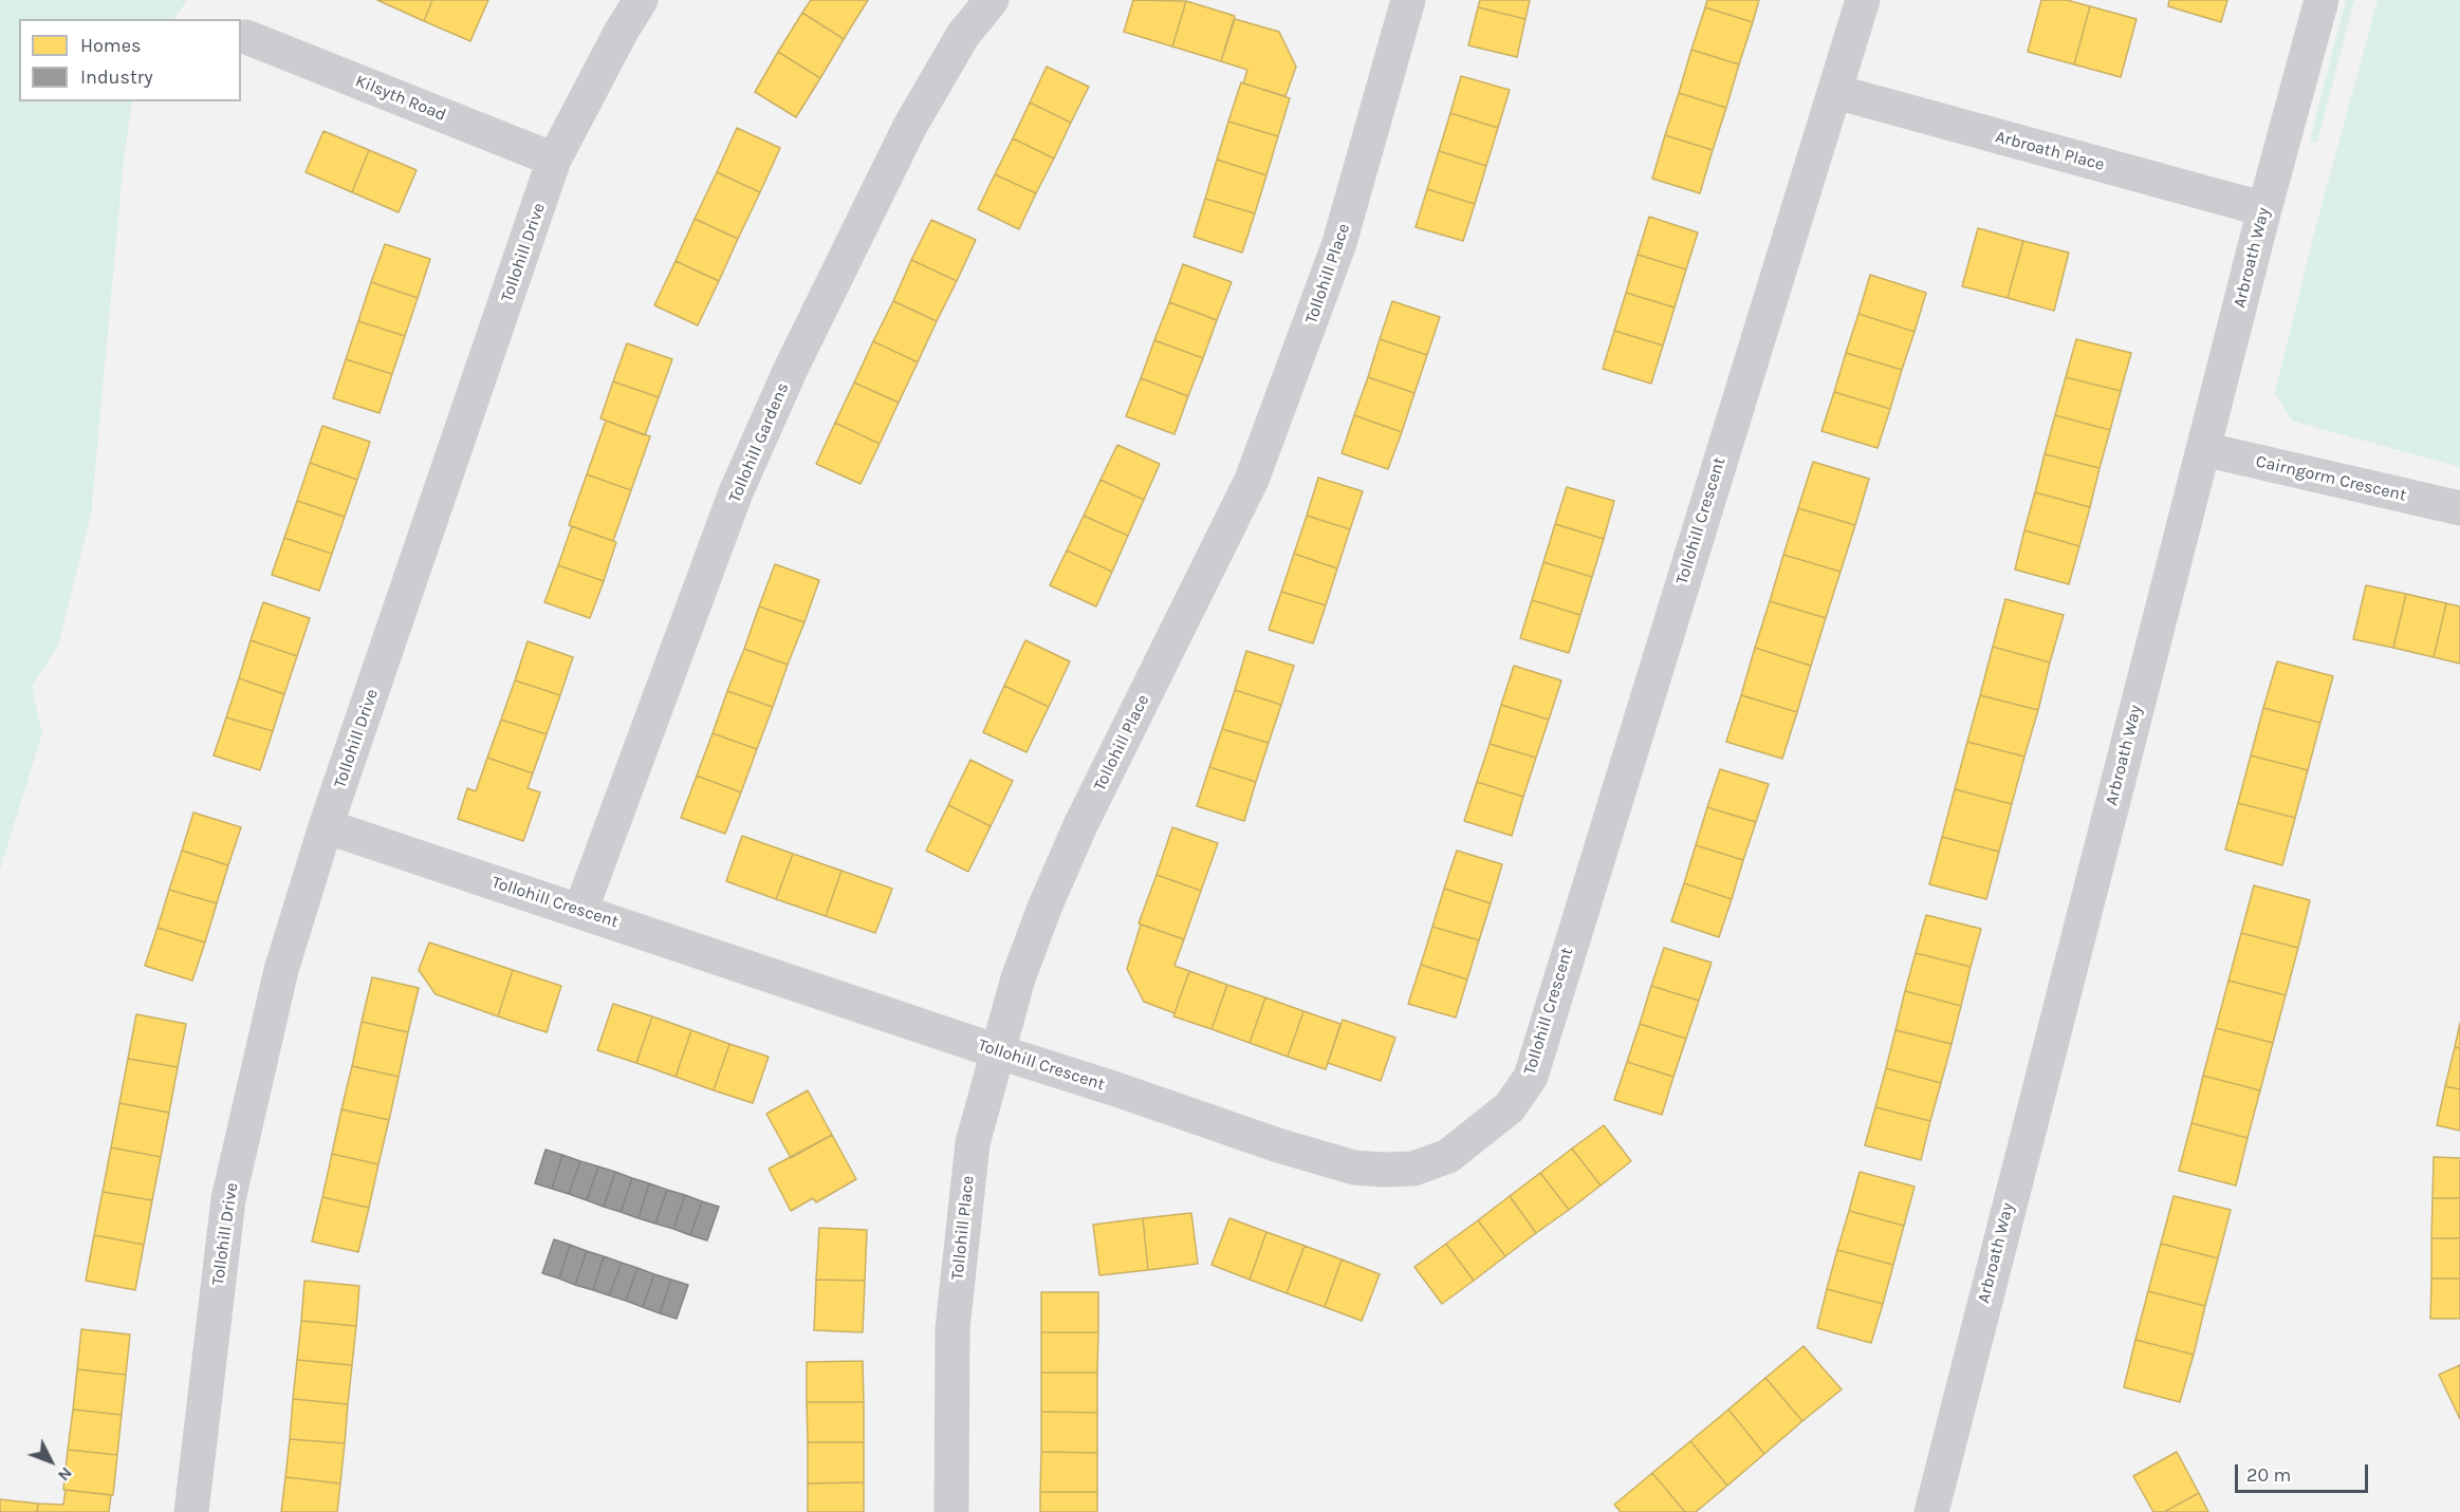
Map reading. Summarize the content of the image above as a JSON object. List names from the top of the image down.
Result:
{
  "streets": {
    "street": [
      "Kilsyth Road",
      "Arbroath Place",
      "Tollohill Drive",
      "Arbroath Way",
      "Tollohill Place",
      "Tollohill Gardens",
      "Cairngorm Crescent",
      "Tollohill Crescent"
    ]
  },
  "crossings": [
    ["Kilsyth Road", "Tollohill Drive"],
    ["Arbroath Place", "Arbroath Way"],
    ["Arbroath Place", "Tollohill Crescent"],
    ["Tollohill Drive", "Tollohill Crescent"],
    ["Arbroath Way", "Cairngorm Crescent"],
    ["Tollohill Place", "Tollohill Crescent"],
    ["Tollohill Gardens", "Tollohill Crescent"]
  ],
  "legend": ["Homes", "Industry"],
  "scale_bar": "20 m",
  "north": "bottom right"
}
